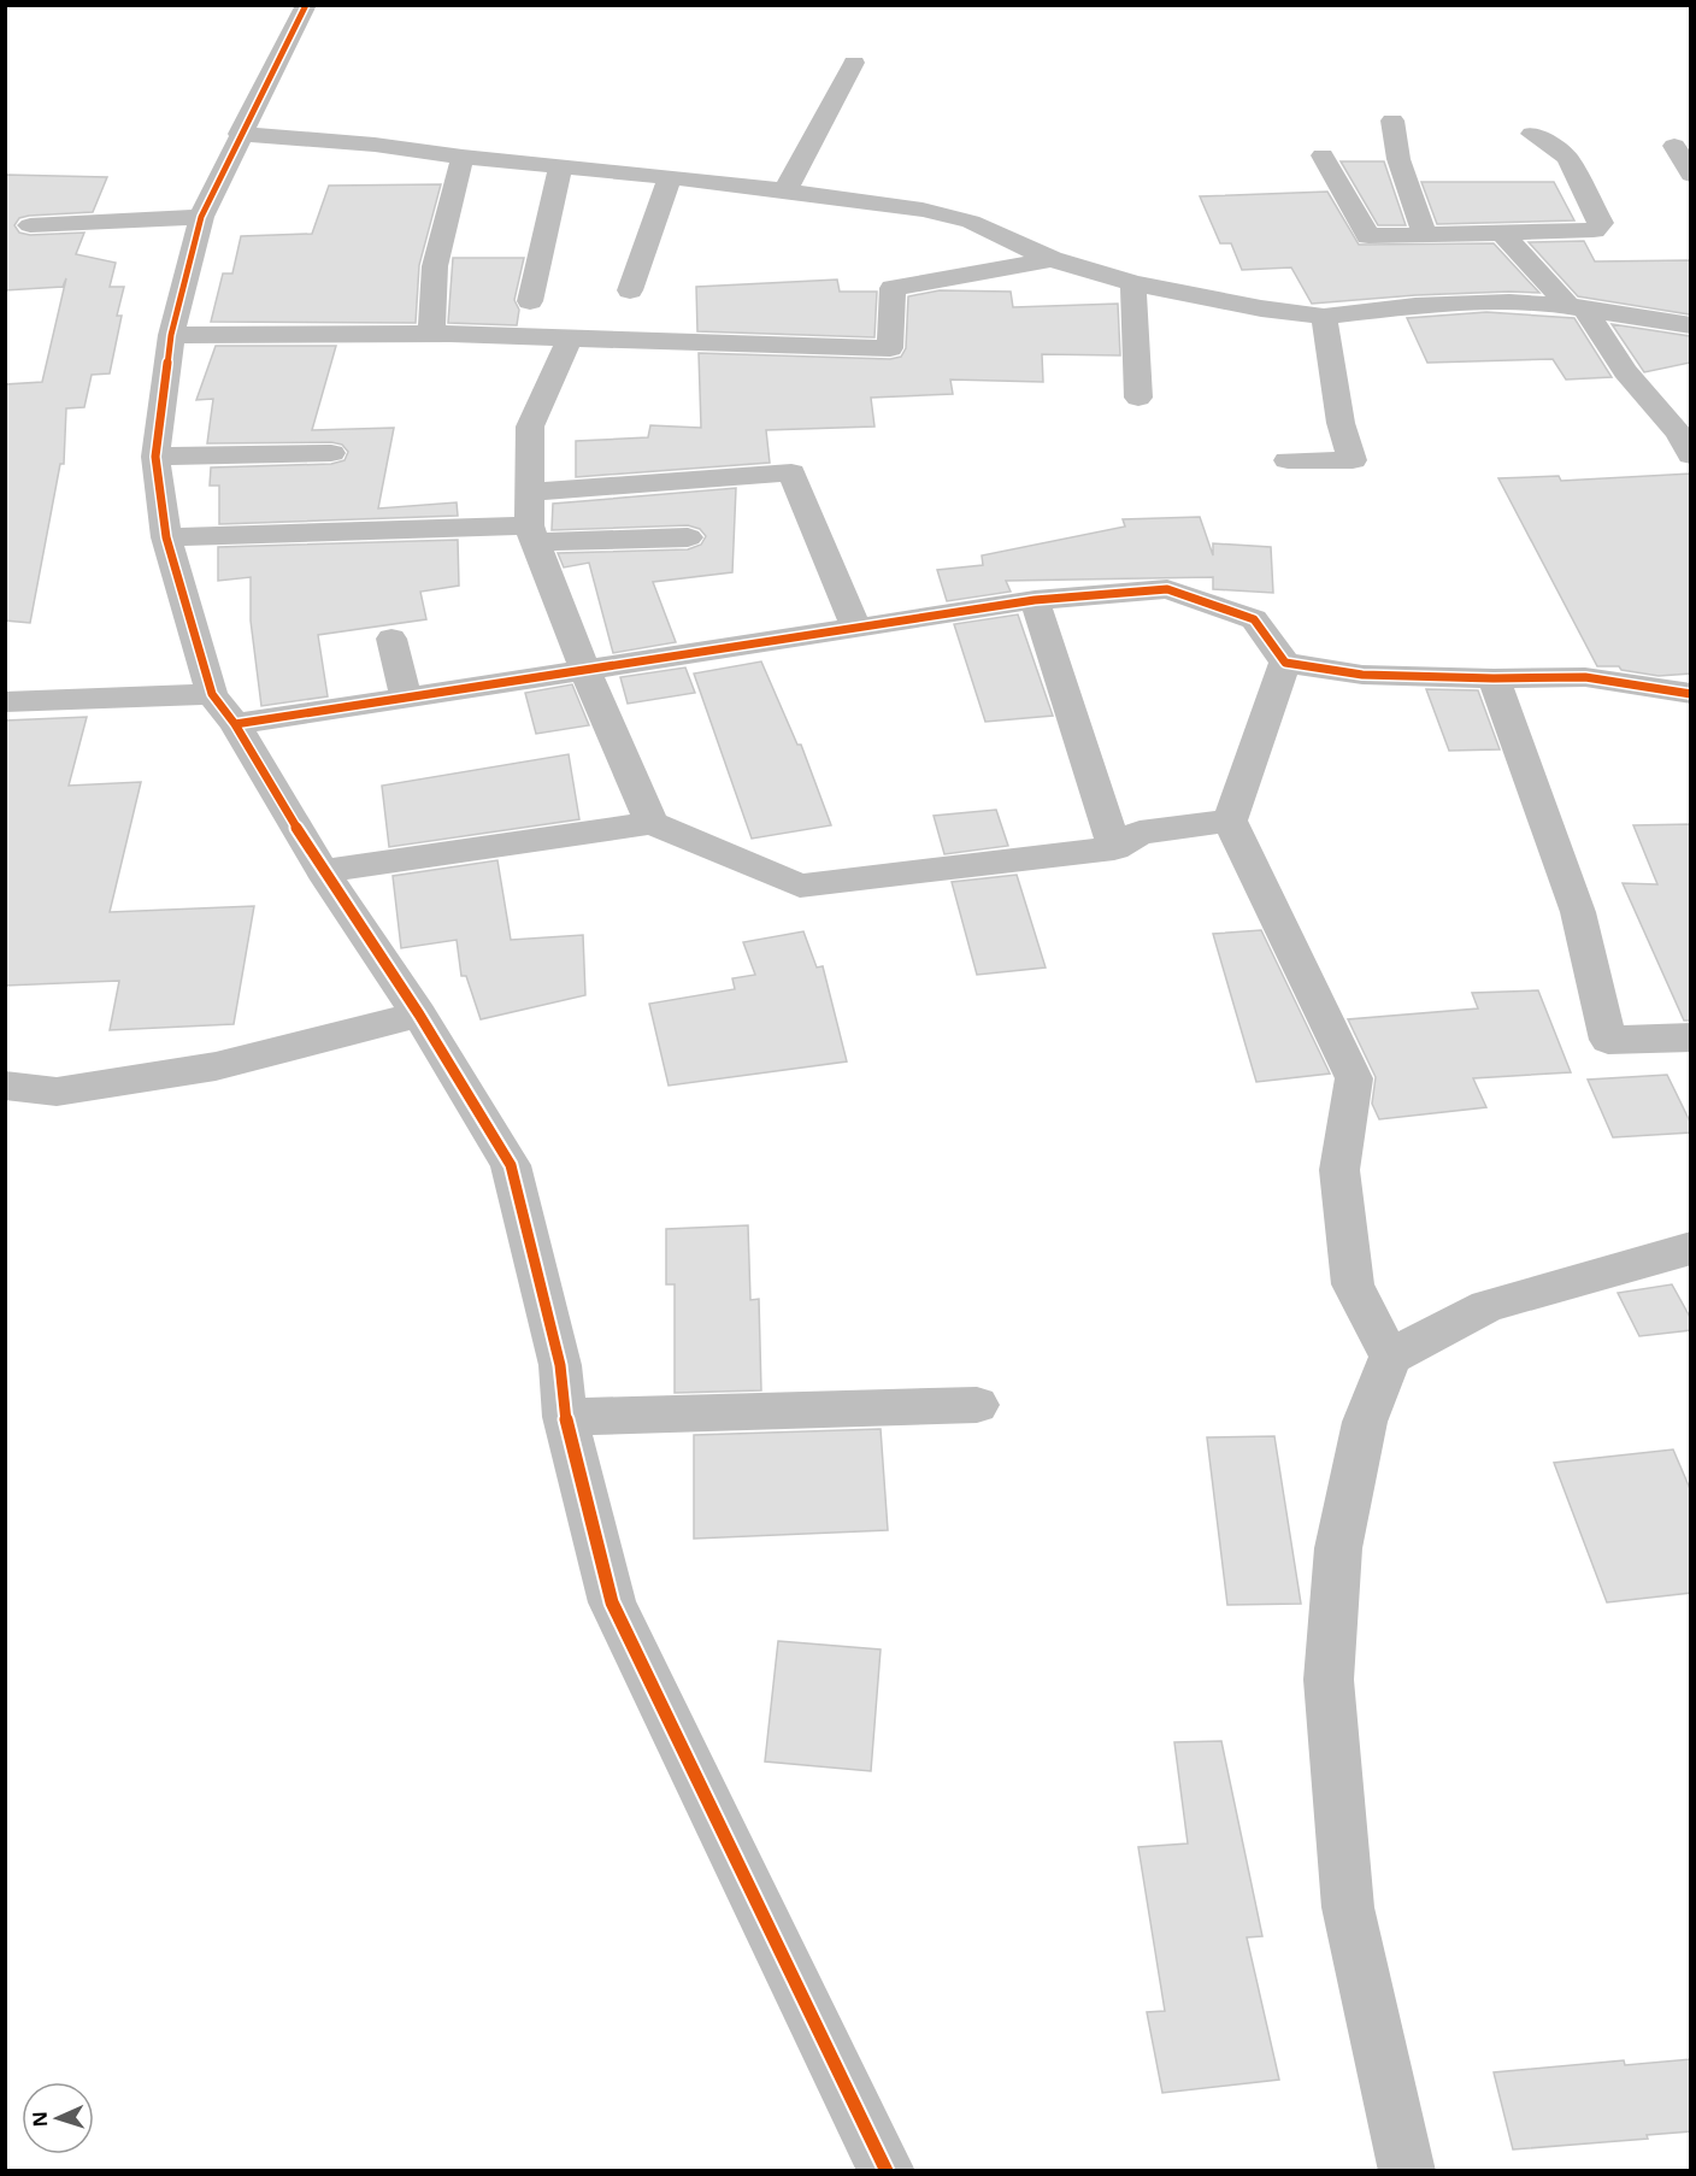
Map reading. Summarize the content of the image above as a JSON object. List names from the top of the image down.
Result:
{
  "north": "left"
}
